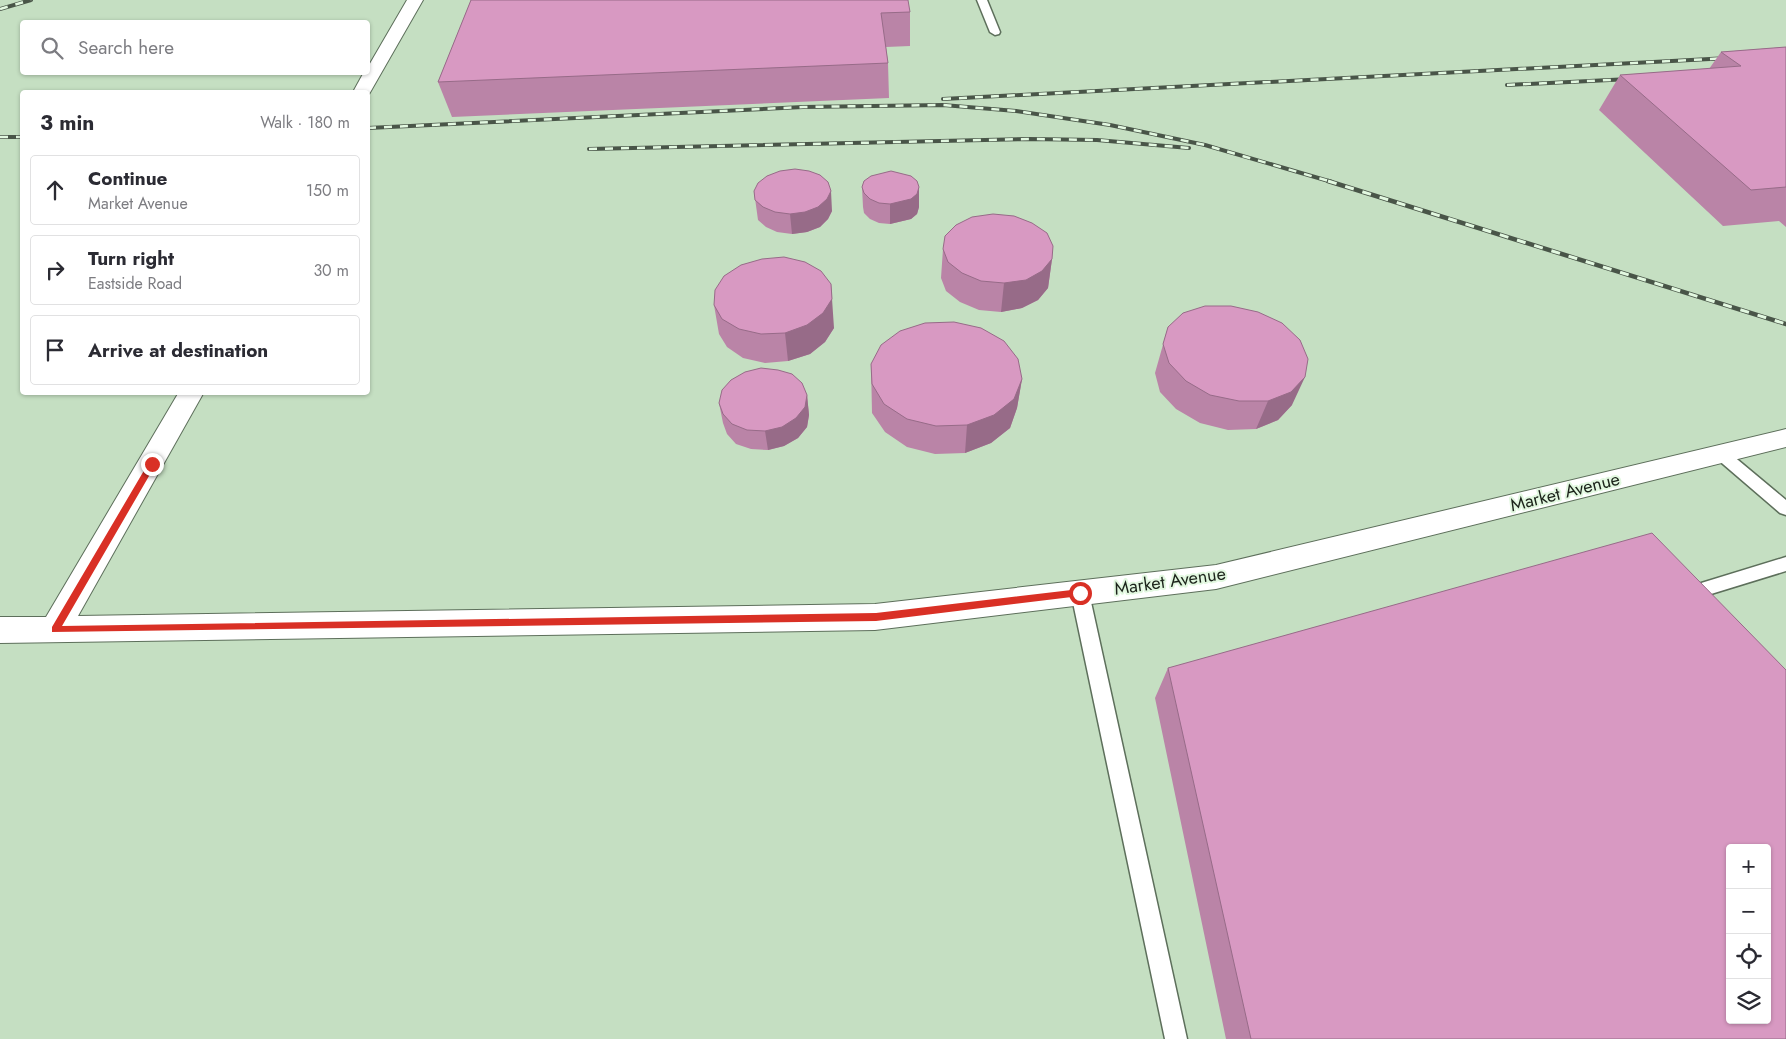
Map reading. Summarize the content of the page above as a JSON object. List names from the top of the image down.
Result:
{
  "streets": {
    "street": ["Market Avenue"]
  },
  "page": {
    "search": "Search here",
    "heading": ["3 min", "Walk · 180 m"],
    "list": [
      ["Continue", "Market Avenue", "150 m"],
      ["Turn right", "Eastside Road", "30 m"],
      "Arrive at destination"
    ],
    "map_buttons": ["+", "−"]
  }
}
